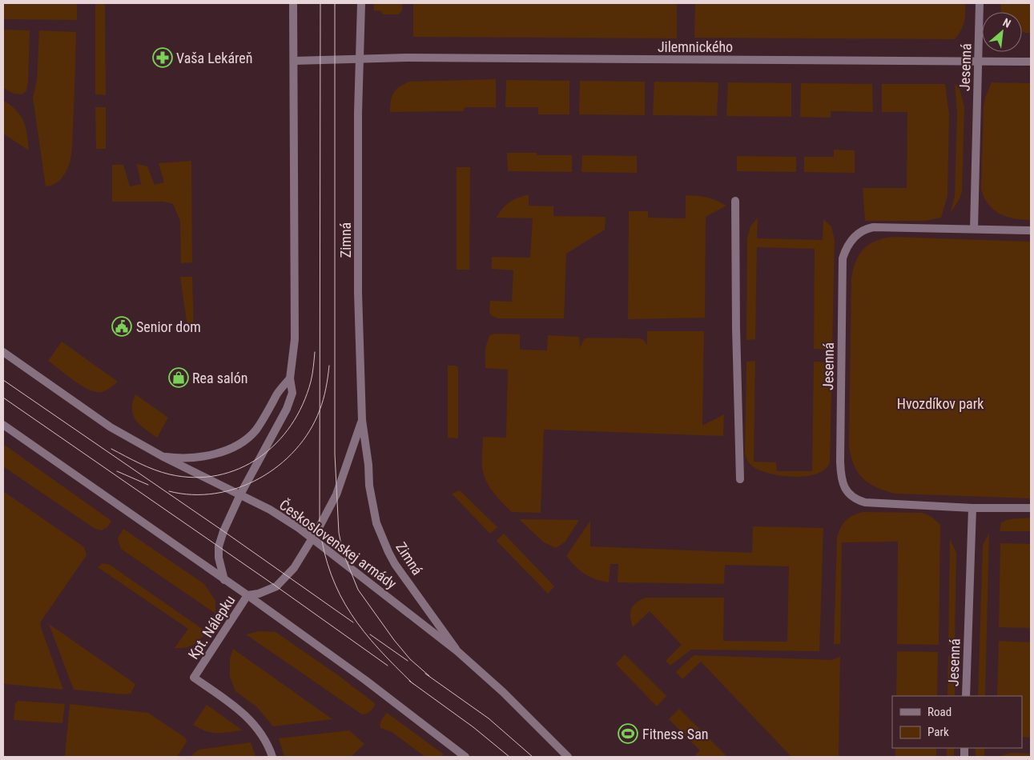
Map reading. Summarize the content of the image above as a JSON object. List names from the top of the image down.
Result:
{
  "streets": {
    "street": [
      "Jilemnického",
      "Jesenná",
      "Zimná",
      "Československej armády",
      "Kpt. Nálepku"
    ]
  },
  "crossings": [
    ["Jilemnického", "Jesenná"],
    ["Jilemnického", "Zimná"],
    ["Zimná", "Československej armády"],
    ["Zimná", "Kpt. Nálepku"],
    ["Československej armády", "Kpt. Nálepku"]
  ],
  "parks": ["Hvozdíkov park"],
  "places": {
    "pharmacy": ["Vaša Lekáreň"],
    "public building": ["Senior dom"],
    "shop": ["Rea salón"],
    "sports": ["Fitness San"]
  },
  "legend": ["Road", "Park"],
  "north": "top right"
}
